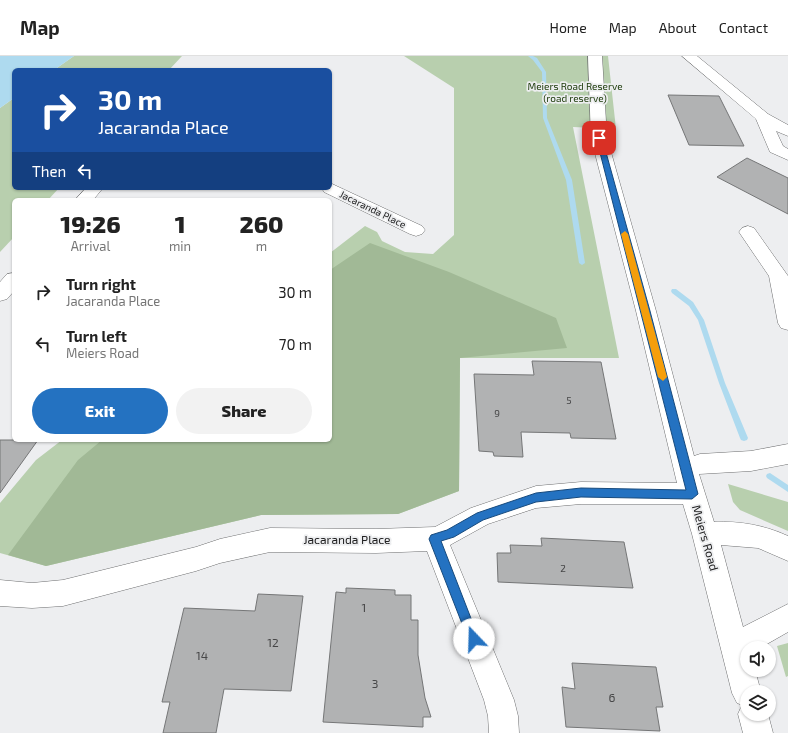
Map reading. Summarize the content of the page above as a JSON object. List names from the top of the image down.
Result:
{
  "streets": {
    "street": ["Jacaranda Place", "Meiers Road"]
  },
  "crossings": [
    ["Jacaranda Place", "Meiers Road"]
  ],
  "parks": ["Meiers Road Reserve (road reserve)"],
  "house_numbers": [
    "5",
    "9",
    "2",
    "1",
    "12",
    "14",
    "3",
    "6"
  ],
  "page": {
    "header": "Map",
    "nav": [
      "Home",
      "Map",
      "About",
      "Contact"
    ],
    "turn": ["30 m", "Jacaranda Place"],
    "then": "Then",
    "eta": [
      "19:26",
      "Arrival",
      "1",
      "min",
      "260",
      "m"
    ],
    "list": [
      {
        "name": "Turn right",
        "note": "Jacaranda Place",
        "value": "30 m"
      },
      {
        "name": "Turn left",
        "note": "Meiers Road",
        "value": "70 m"
      }
    ],
    "buttons": ["Exit", "Share"]
  }
}
